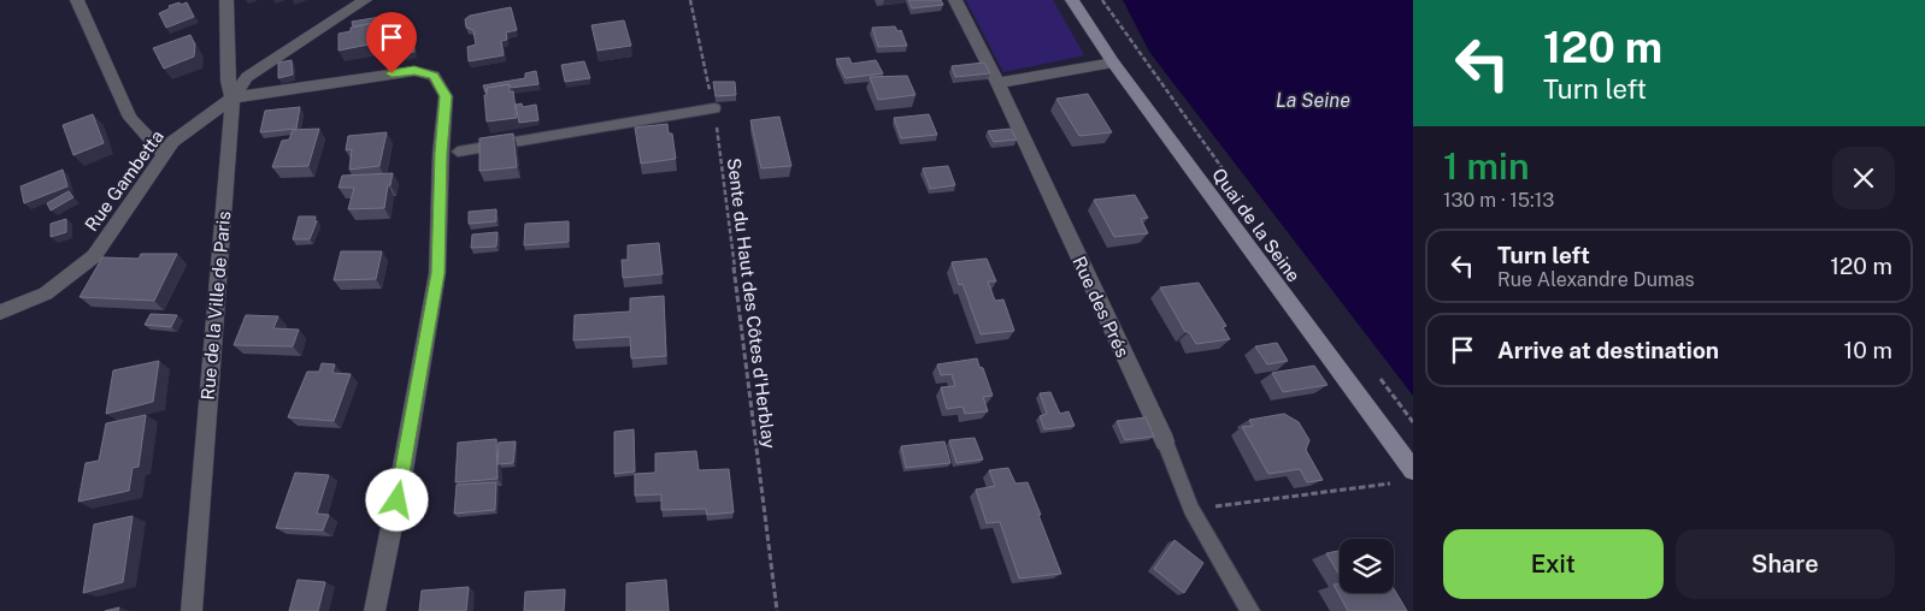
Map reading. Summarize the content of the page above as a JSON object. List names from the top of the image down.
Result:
{
  "streets": {
    "street": [
      "Rue Gambetta",
      "Quai de la Seine",
      "Rue de la Ville de Paris",
      "Rue des Prés"
    ],
    "path": ["Sente du Haut des Côtes d'Herblay"]
  },
  "crossings": [
    ["Rue Gambetta", "Rue de la Ville de Paris"]
  ],
  "water": ["La Seine"],
  "page": {
    "turn": ["120 m", "Turn left"],
    "heading": ["1 min", "130 m · 15:13"],
    "list": [
      {
        "name": "Turn left",
        "note": "Rue Alexandre Dumas",
        "value": "120 m"
      },
      {
        "name": "Arrive at destination",
        "value": "10 m"
      }
    ],
    "buttons": ["Exit", "Share"]
  }
}
